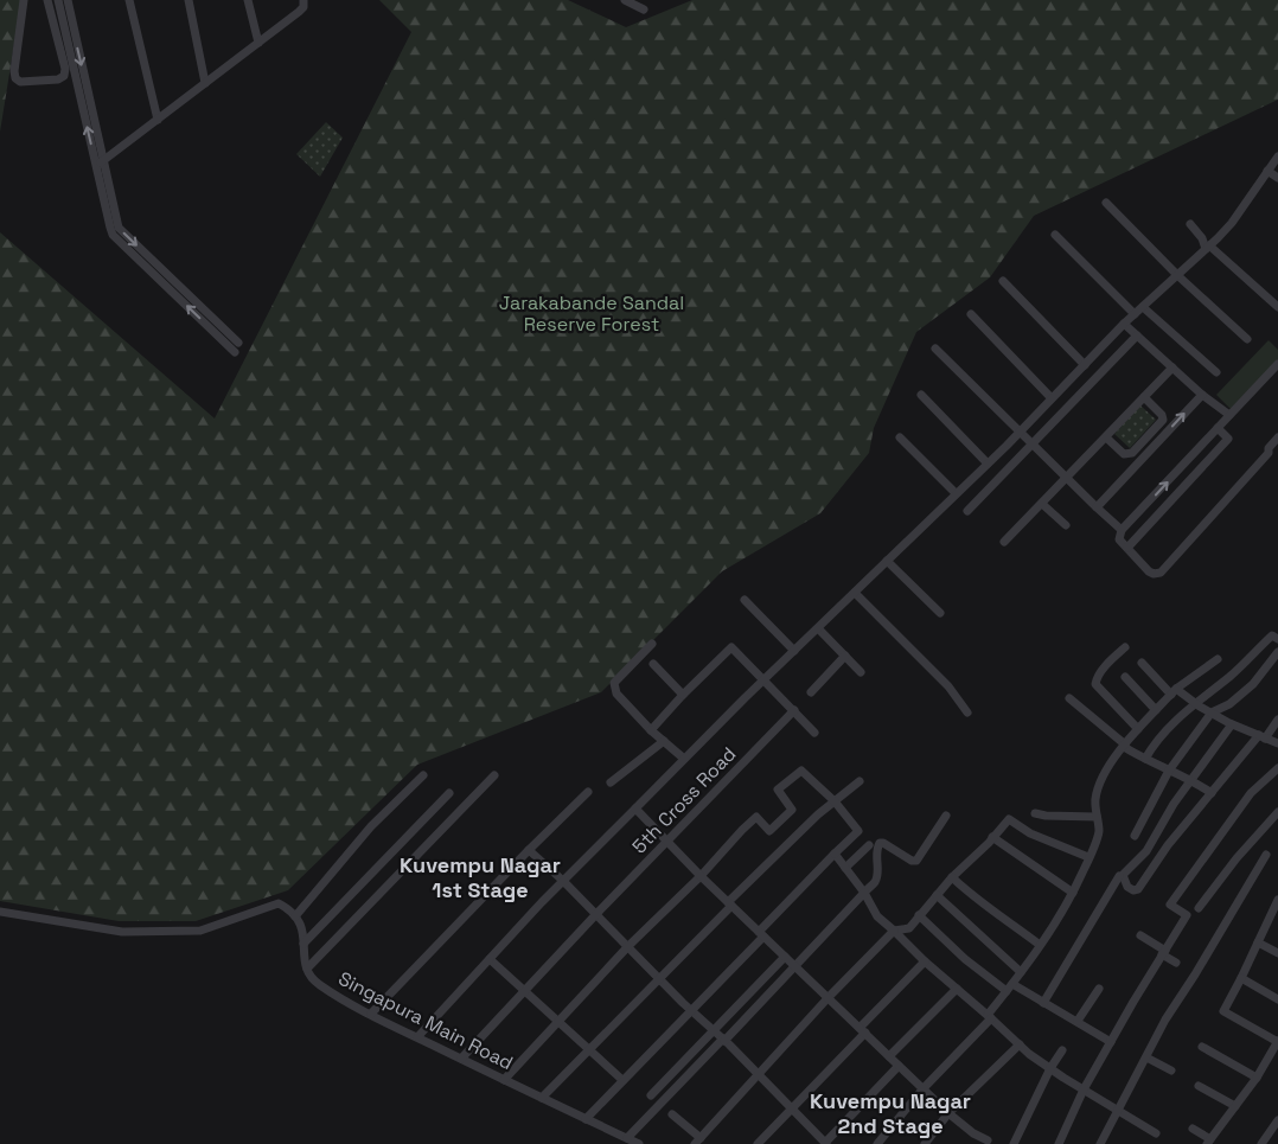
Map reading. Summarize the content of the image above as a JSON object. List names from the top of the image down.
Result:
{
  "streets": {
    "street": ["5th Cross Road", "Singapura Main Road"]
  },
  "crossings": [
    ["5th Cross Road", "Singapura Main Road"]
  ],
  "districts": ["Kuvempu Nagar 1st Stage", "Kuvempu Nagar 2nd Stage"],
  "parks": ["Jarakabande Sandal Reserve Forest"]
}
